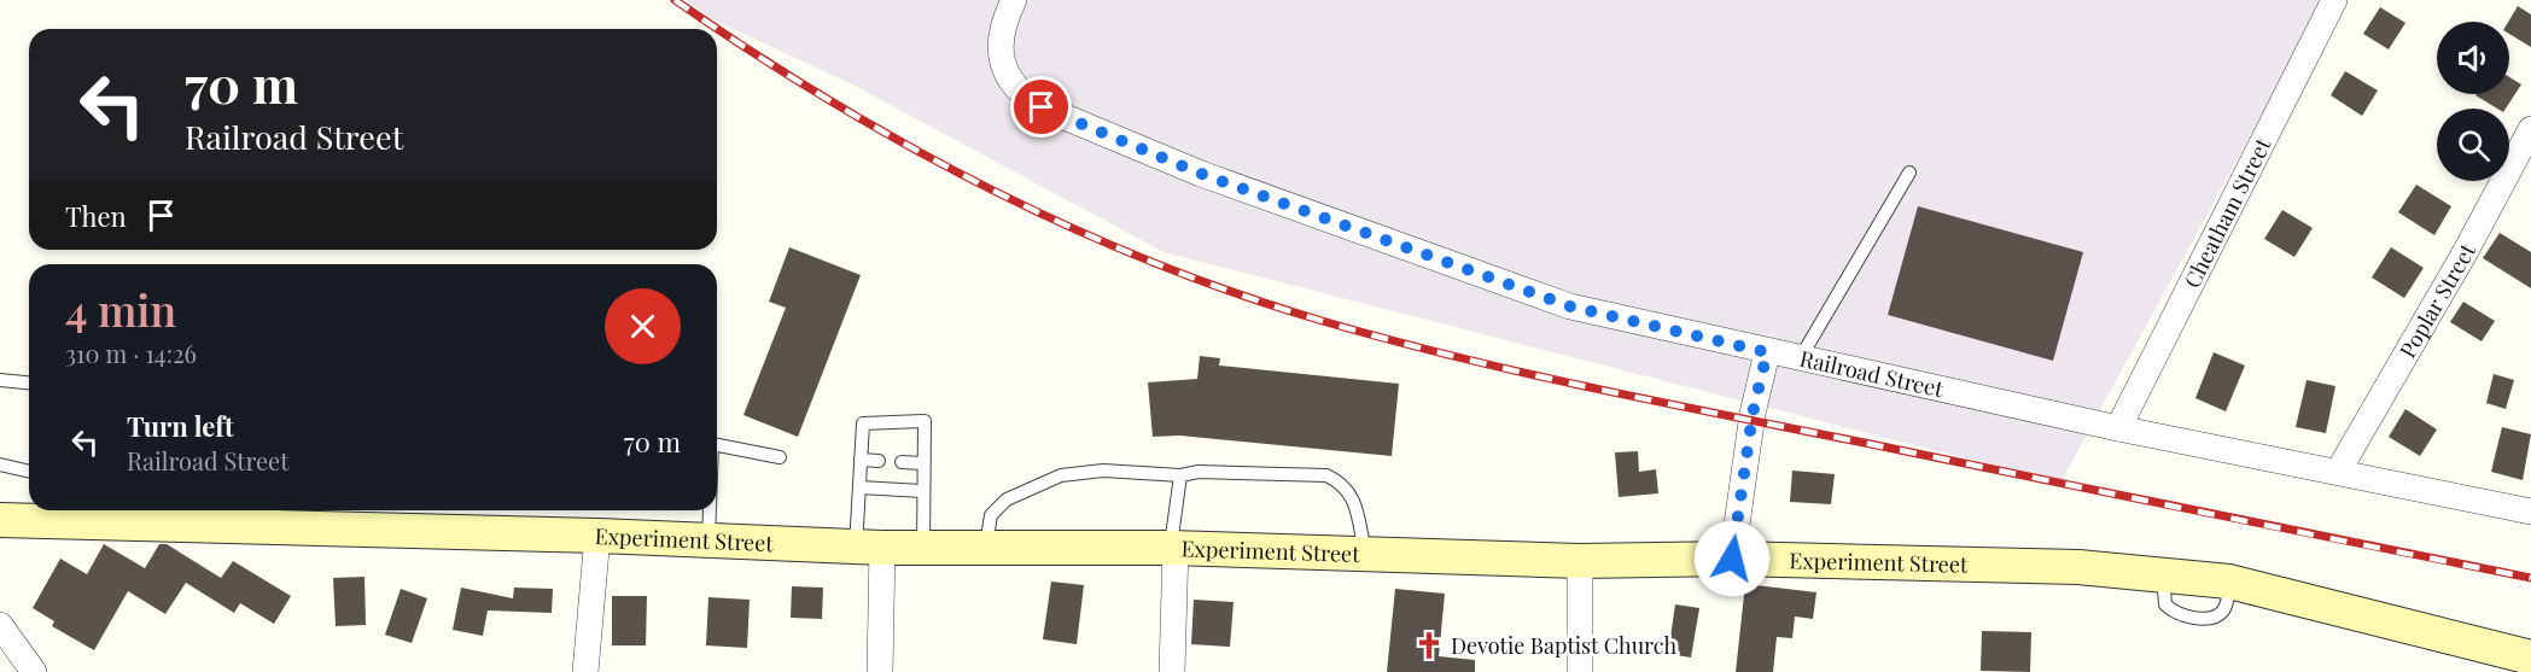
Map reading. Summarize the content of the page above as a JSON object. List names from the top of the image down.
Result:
{
  "streets": {
    "main road": ["Experiment Street"],
    "street": ["Cheatham Street", "Poplar Street", "Railroad Street"]
  },
  "crossings": [
    ["Cheatham Street", "Railroad Street"],
    ["Poplar Street", "Railroad Street"]
  ],
  "places": {
    "church": ["Devotie Baptist Church"]
  },
  "page": {
    "turn": ["70 m", "Railroad Street"],
    "then": "Then",
    "heading": ["4 min", "310 m · 14:26"],
    "list": [
      {
        "name": "Turn left",
        "note": "Railroad Street",
        "value": "70 m"
      }
    ]
  }
}
